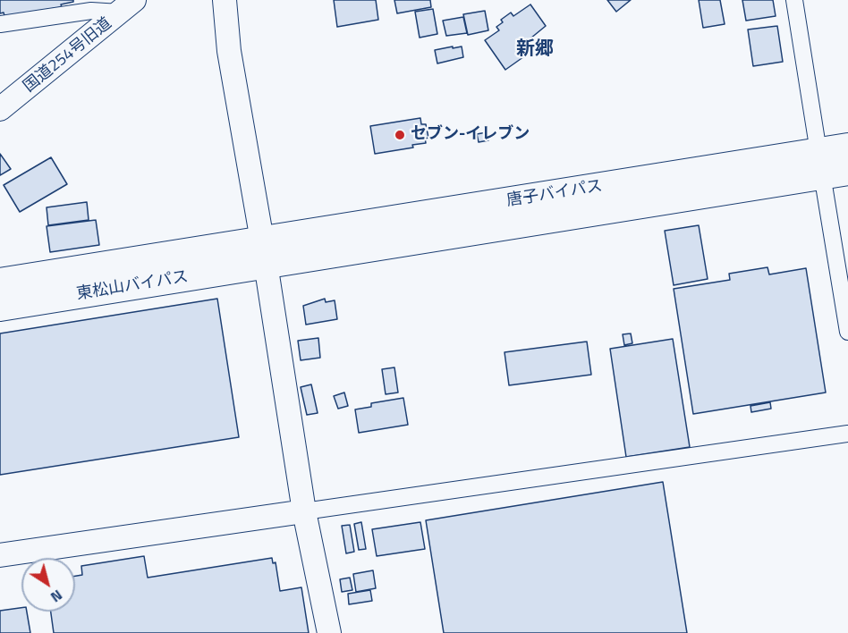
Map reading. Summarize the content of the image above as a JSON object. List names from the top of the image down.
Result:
{
  "streets": {
    "highway": ["唐子バイパス", "東松山バイパス"],
    "street": ["国道254号旧道"]
  },
  "crossings": [
    ["唐子バイパス", "東松山バイパス"]
  ],
  "districts": ["新郷"],
  "places": ["セブン-イレブン"],
  "north": "bottom right"
}
